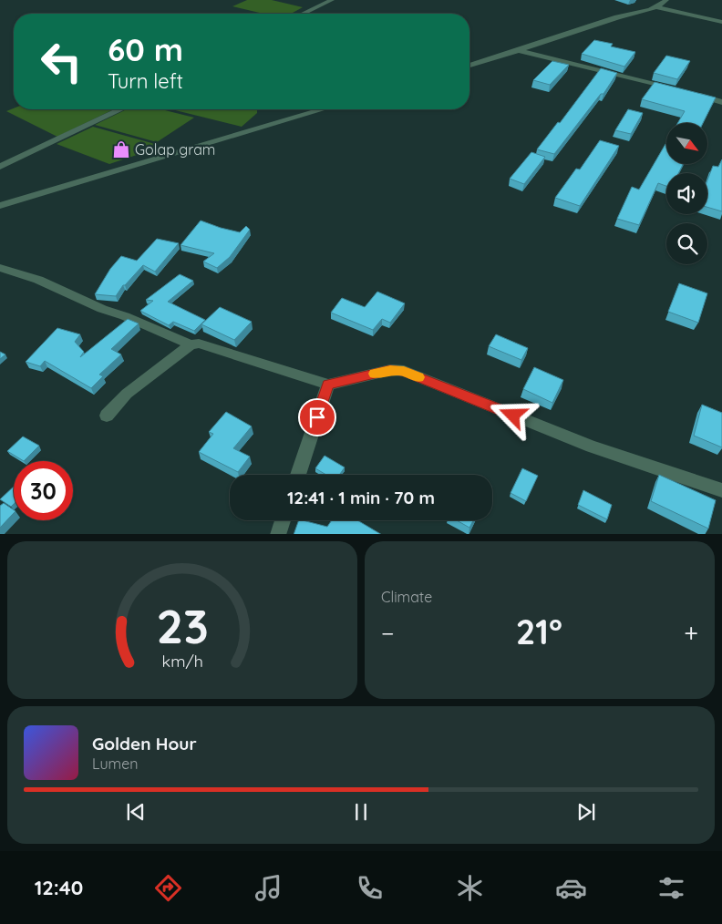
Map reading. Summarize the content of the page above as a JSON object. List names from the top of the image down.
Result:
{
  "places": {
    "shop": ["Golap gram"]
  },
  "north": "bottom right",
  "page": {
    "turn": ["60 m", "Turn left"],
    "limit": "30",
    "trip": "12:41 · 1 min · 70 m",
    "tile": "Climate",
    "heat": ["−", "21°", "+"],
    "song": ["Golden Hour", "Lumen"],
    "tabs": "12:40",
    "gauge": ["23", "km/h"]
  }
}
